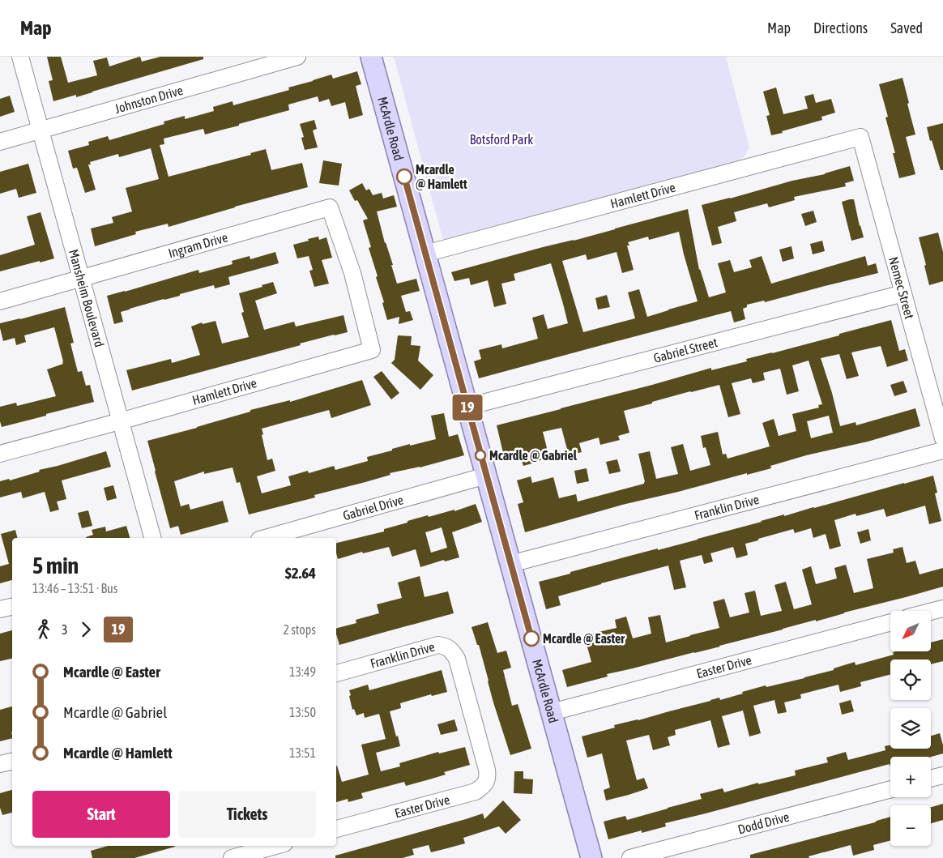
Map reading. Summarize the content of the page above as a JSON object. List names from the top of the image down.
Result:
{
  "streets": {
    "main road": ["McArdle Road"],
    "street": [
      "Johnston Drive",
      "Hamlett Drive",
      "Ingram Drive",
      "Nemec Street",
      "Mansheim Boulevard",
      "Gabriel Street",
      "Gabriel Drive",
      "Franklin Drive",
      "Easter Drive",
      "Dodd Drive"
    ]
  },
  "crossings": [
    ["Johnston Drive", "Mansheim Boulevard"],
    ["McArdle Road", "Hamlett Drive"],
    ["McArdle Road", "Gabriel Street"],
    ["McArdle Road", "Gabriel Drive"],
    ["McArdle Road", "Franklin Drive"],
    ["McArdle Road", "Easter Drive"],
    ["Hamlett Drive", "Ingram Drive"],
    ["Hamlett Drive", "Nemec Street"],
    ["Hamlett Drive", "Mansheim Boulevard"],
    ["Ingram Drive", "Mansheim Boulevard"],
    ["Nemec Street", "Gabriel Street"],
    ["Franklin Drive", "Easter Drive"]
  ],
  "parks": ["Botsford Park"],
  "places": ["Mcardle @ Hamlett", "Mcardle @ Gabriel", "Mcardle @ Easter"],
  "lines": ["bus line 19"],
  "north": "bottom left",
  "page": {
    "header": "Map",
    "nav": ["Map", "Directions", "Saved"],
    "on_map": "19",
    "heading": ["5 min", "13:46 – 13:51 · Bus", "$2.64"],
    "legs": ["3", "19", "2 stops"],
    "map_buttons": ["+", "−"],
    "list": [
      {
        "name": "Mcardle @ Easter",
        "value": "13:49"
      },
      {
        "name": "Mcardle @ Gabriel",
        "value": "13:50"
      },
      {
        "name": "Mcardle @ Hamlett",
        "value": "13:51"
      }
    ],
    "buttons": ["Start", "Tickets"]
  }
}
